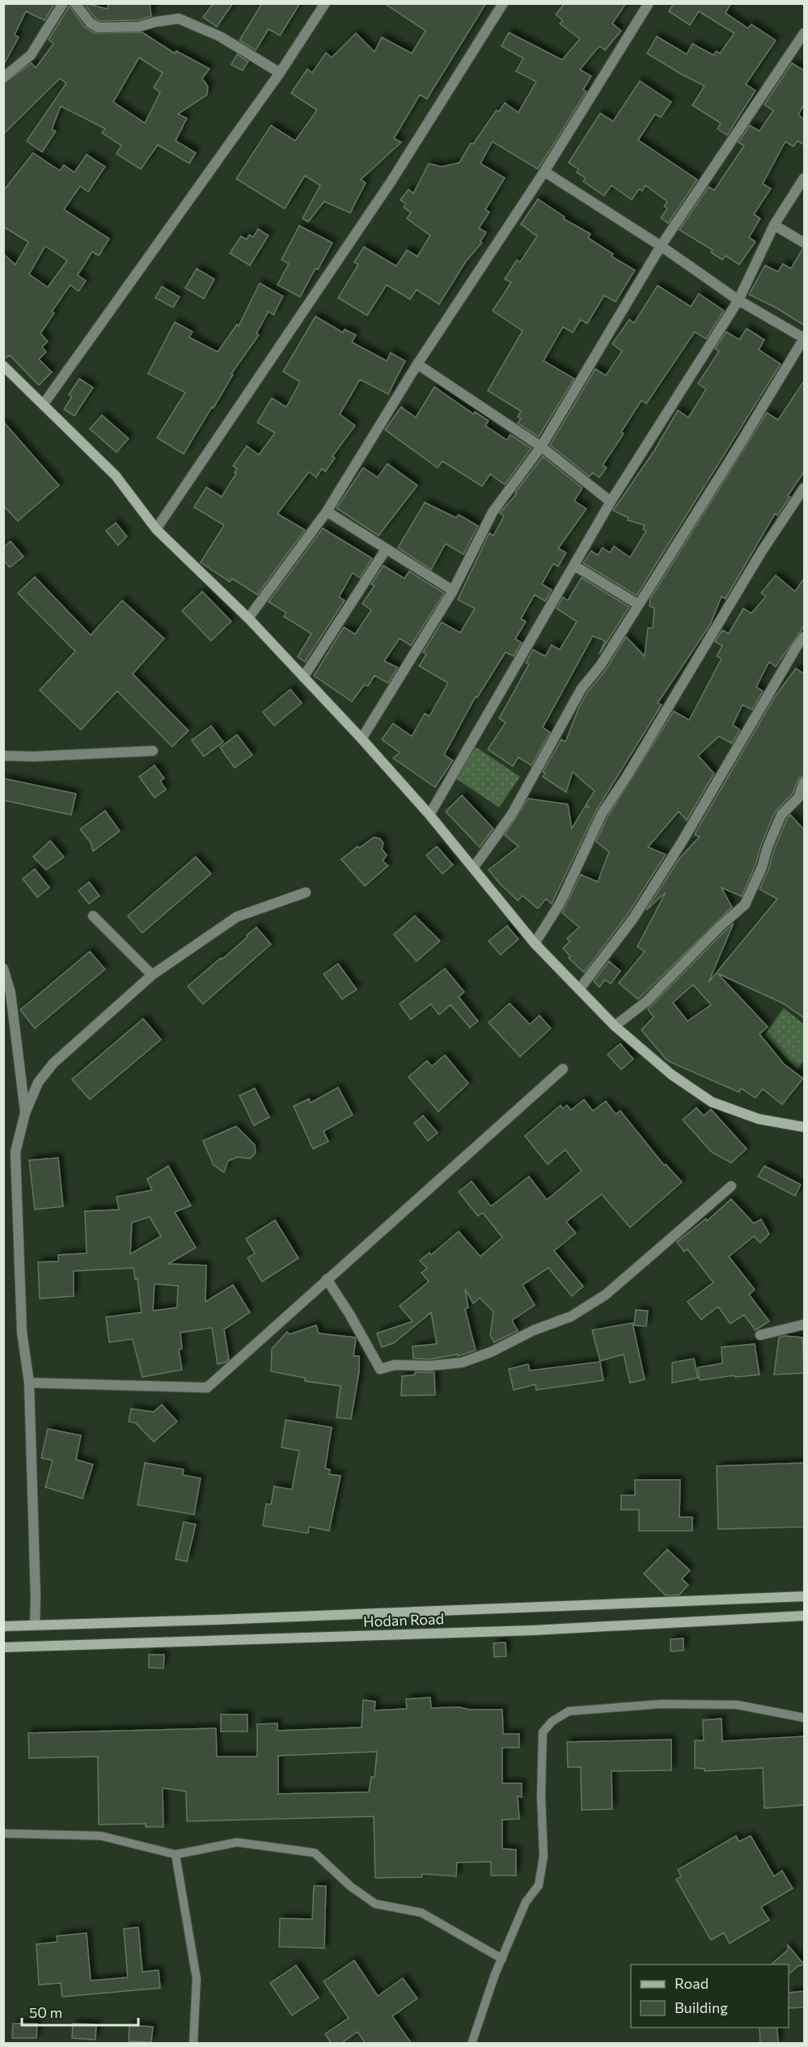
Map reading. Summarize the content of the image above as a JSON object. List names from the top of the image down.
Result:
{
  "streets": {
    "main road": ["Hodan Road"]
  },
  "legend": ["Road", "Building"],
  "scale_bar": "50 m"
}
